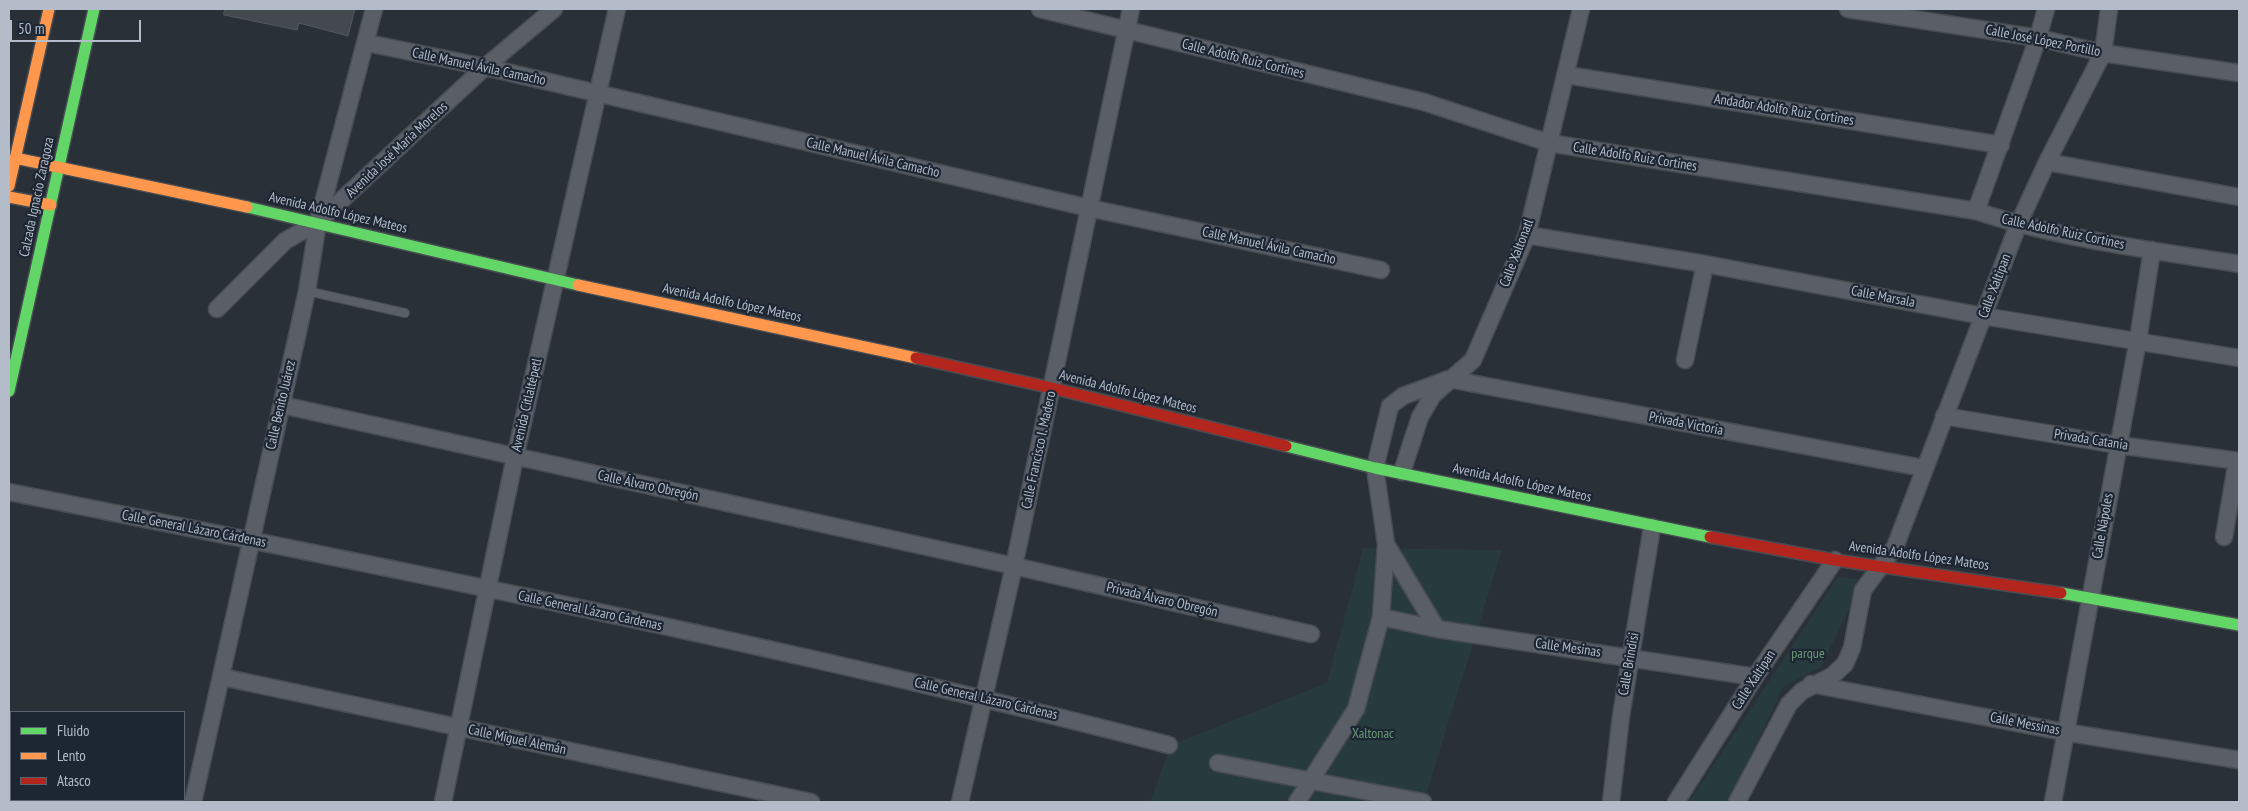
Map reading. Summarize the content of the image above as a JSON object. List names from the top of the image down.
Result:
{
  "streets": {
    "street": [
      "Calle José López Portillo",
      "Calle Adolfo Ruiz Cortines",
      "Calle Manuel Ávila Camacho",
      "Andador Adolfo Ruiz Cortines",
      "Avenida José María Morelos",
      "Calzada Ignacio Zaragoza",
      "Avenida Adolfo López Mateos",
      "Calle Xaltonatl",
      "Calle Xaltipan",
      "Calle Marsala",
      "Calle Benito Juárez",
      "Avenida Citlaltépetl",
      "Privada Victoria",
      "Privada Catania",
      "Calle Francisco I. Madero",
      "Calle Álvaro Obregón",
      "Calle Nápoles",
      "Calle General Lázaro Cárdenas",
      "Privada Álvaro Obregón",
      "Calle Mesinas",
      "Calle Brindisi",
      "Calle Messinas",
      "Calle Miguel Alemán"
    ]
  },
  "crossings": [
    ["Calle José López Portillo", "Calle Xaltipan"],
    ["Calle Adolfo Ruiz Cortines", "Calle Xaltonatl"],
    ["Calle Adolfo Ruiz Cortines", "Calle Xaltipan"],
    ["Calle Adolfo Ruiz Cortines", "Calle Francisco I. Madero"],
    ["Calle Adolfo Ruiz Cortines", "Calle Nápoles"],
    ["Calle Manuel Ávila Camacho", "Avenida José María Morelos"],
    ["Calle Manuel Ávila Camacho", "Calle Benito Juárez"],
    ["Calle Manuel Ávila Camacho", "Avenida Citlaltépetl"],
    ["Calle Manuel Ávila Camacho", "Calle Francisco I. Madero"],
    ["Andador Adolfo Ruiz Cortines", "Calle Xaltonatl"],
    ["Avenida José María Morelos", "Avenida Adolfo López Mateos"],
    ["Avenida José María Morelos", "Calle Benito Juárez"],
    ["Calzada Ignacio Zaragoza", "Avenida Adolfo López Mateos"],
    ["Avenida Adolfo López Mateos", "Calle Xaltonatl"],
    ["Avenida Adolfo López Mateos", "Calle Xaltipan"],
    ["Avenida Adolfo López Mateos", "Calle Benito Juárez"],
    ["Avenida Adolfo López Mateos", "Avenida Citlaltépetl"],
    ["Avenida Adolfo López Mateos", "Calle Francisco I. Madero"],
    ["Avenida Adolfo López Mateos", "Calle Nápoles"],
    ["Avenida Adolfo López Mateos", "Calle Brindisi"],
    ["Calle Xaltonatl", "Calle Marsala"],
    ["Calle Xaltonatl", "Privada Victoria"],
    ["Calle Xaltipan", "Calle Marsala"],
    ["Calle Xaltipan", "Privada Victoria"],
    ["Calle Xaltipan", "Privada Catania"],
    ["Calle Xaltipan", "Calle Mesinas"],
    ["Calle Xaltipan", "Calle Messinas"],
    ["Calle Marsala", "Calle Nápoles"],
    ["Calle Benito Juárez", "Calle Álvaro Obregón"],
    ["Calle Benito Juárez", "Calle General Lázaro Cárdenas"],
    ["Calle Benito Juárez", "Calle Miguel Alemán"],
    ["Avenida Citlaltépetl", "Calle Álvaro Obregón"],
    ["Avenida Citlaltépetl", "Calle General Lázaro Cárdenas"],
    ["Avenida Citlaltépetl", "Calle Miguel Alemán"],
    ["Privada Catania", "Calle Nápoles"],
    ["Calle Francisco I. Madero", "Calle Álvaro Obregón"],
    ["Calle Francisco I. Madero", "Calle General Lázaro Cárdenas"],
    ["Calle Francisco I. Madero", "Privada Álvaro Obregón"],
    ["Calle Álvaro Obregón", "Privada Álvaro Obregón"],
    ["Calle Nápoles", "Calle Messinas"],
    ["Calle Mesinas", "Calle Brindisi"]
  ],
  "parks": ["parque", "Xaltonac"],
  "legend": ["Fluido", "Lento", "Atasco"],
  "scale_bar": "50 m"
}
